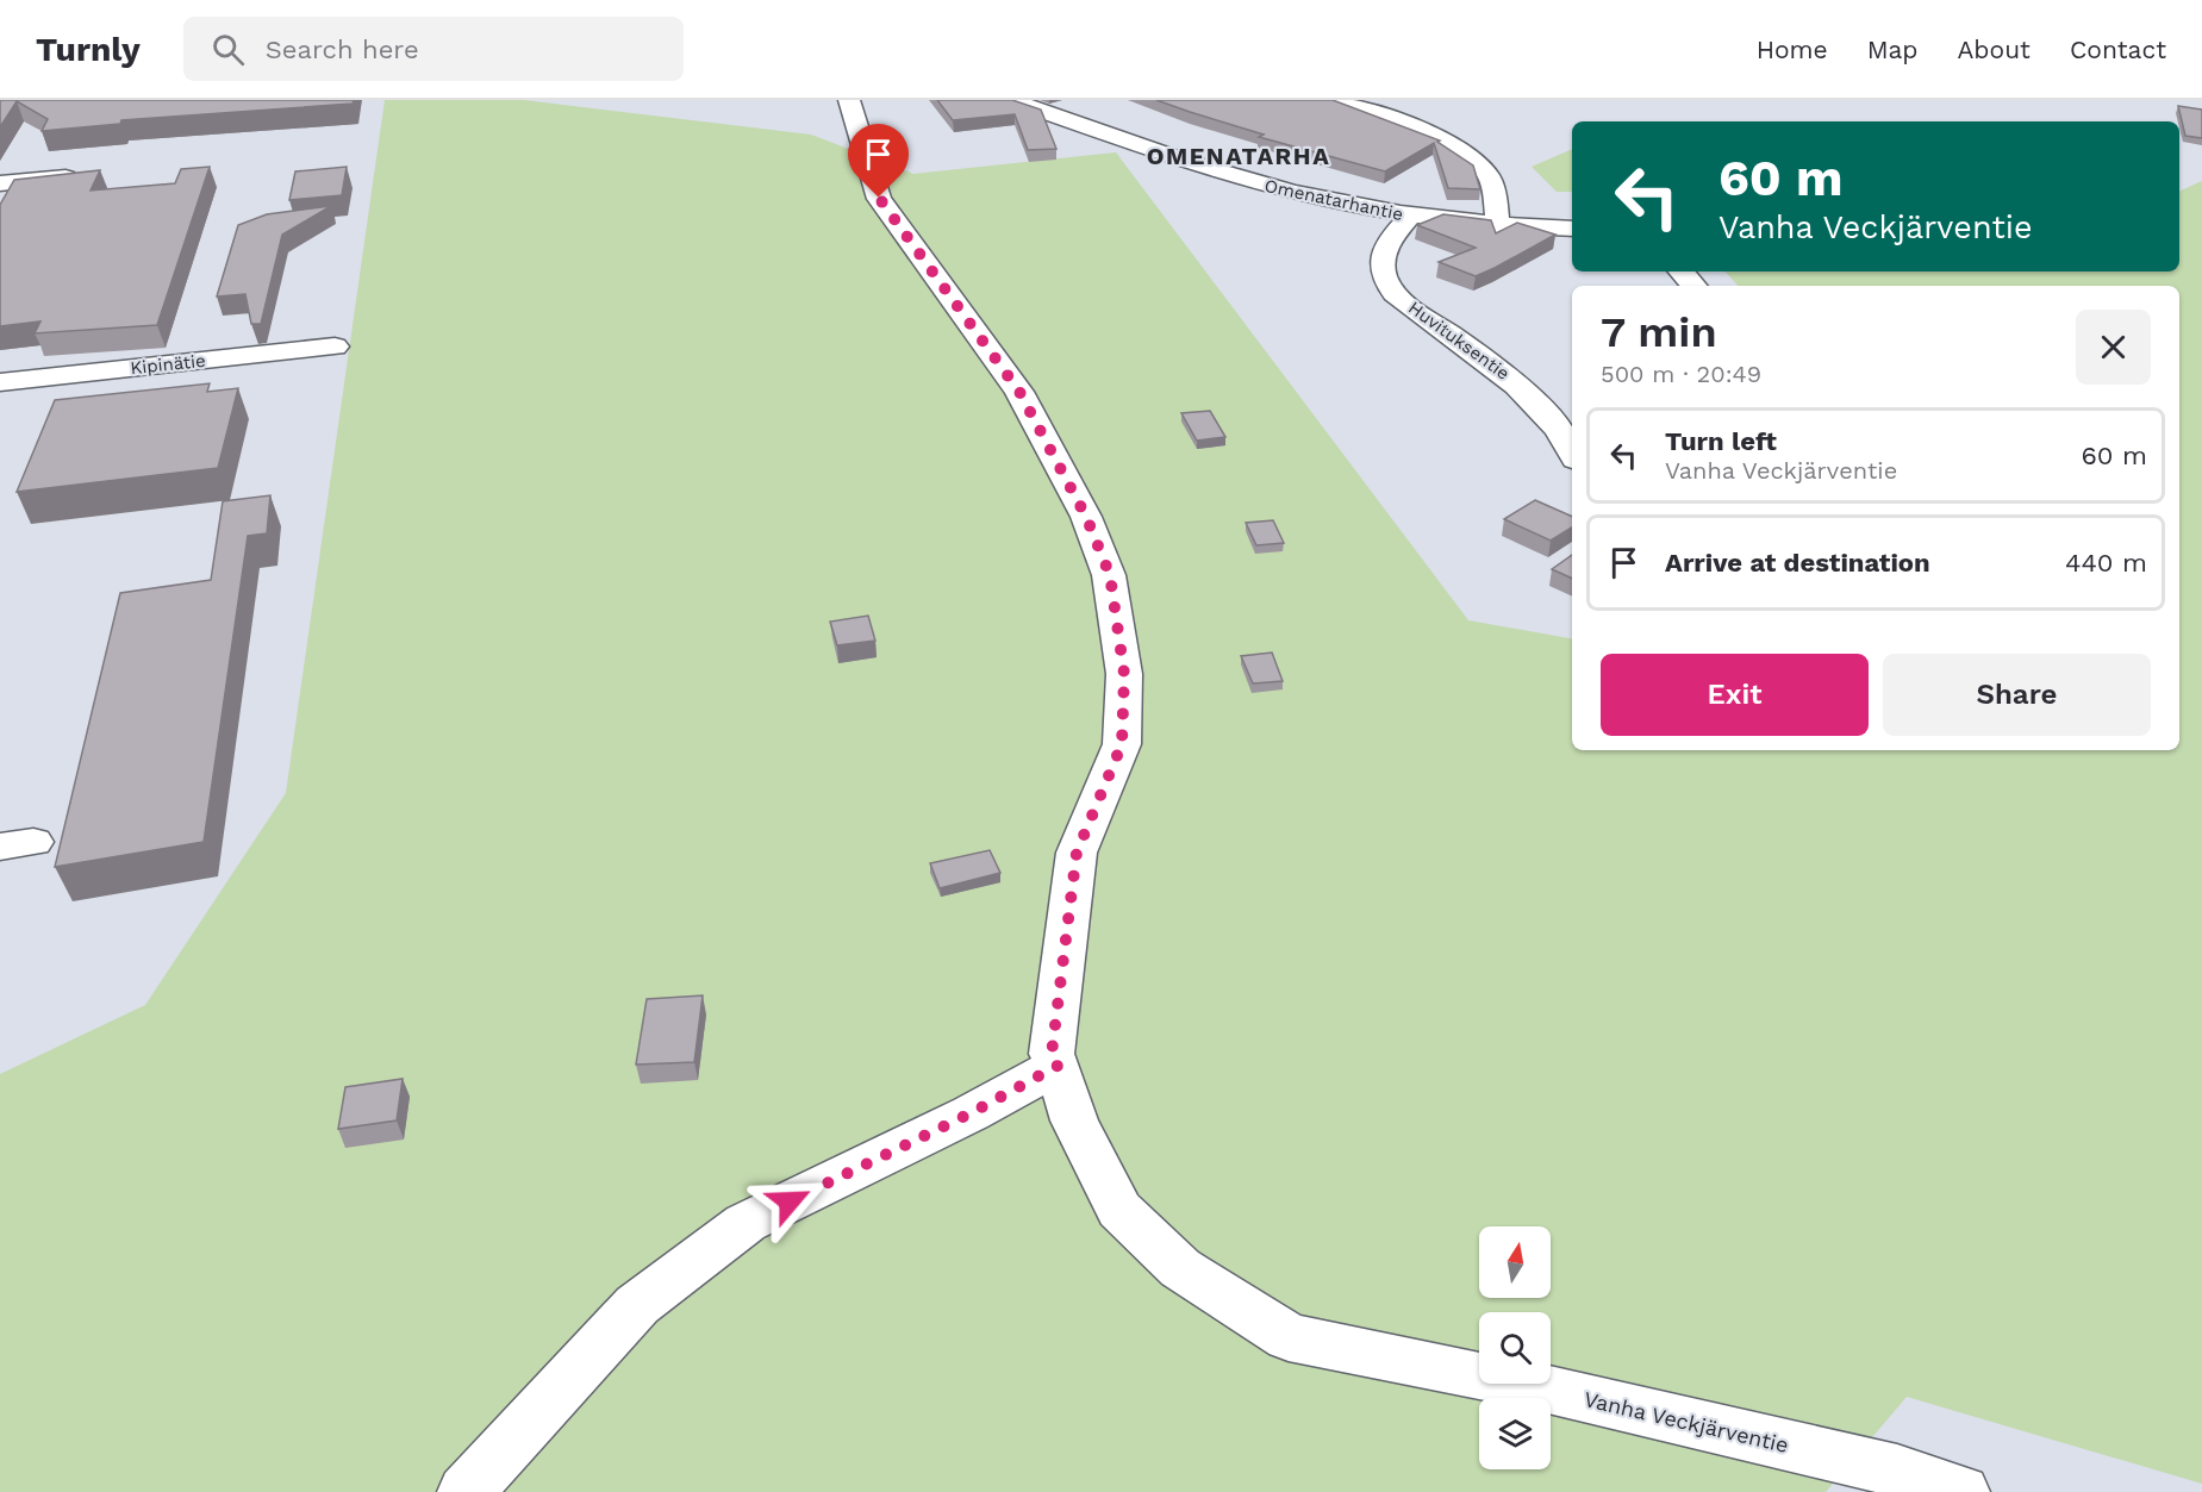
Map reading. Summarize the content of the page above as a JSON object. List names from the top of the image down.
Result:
{
  "streets": {
    "street": [
      "Omenatarhantie",
      "Huvituksentie",
      "Kipinätie",
      "Vanha Veckjärventie"
    ]
  },
  "crossings": [
    ["Omenatarhantie", "Huvituksentie"]
  ],
  "districts": ["OMENATARHA"],
  "north": "top",
  "page": {
    "header": "Turnly",
    "search": "Search here",
    "nav": [
      "Home",
      "Map",
      "About",
      "Contact"
    ],
    "turn": ["60 m", "Vanha Veckjärventie"],
    "heading": ["7 min", "500 m · 20:49"],
    "list": [
      {
        "name": "Turn left",
        "note": "Vanha Veckjärventie",
        "value": "60 m"
      },
      {
        "name": "Arrive at destination",
        "value": "440 m"
      }
    ],
    "buttons": ["Exit", "Share"]
  }
}
